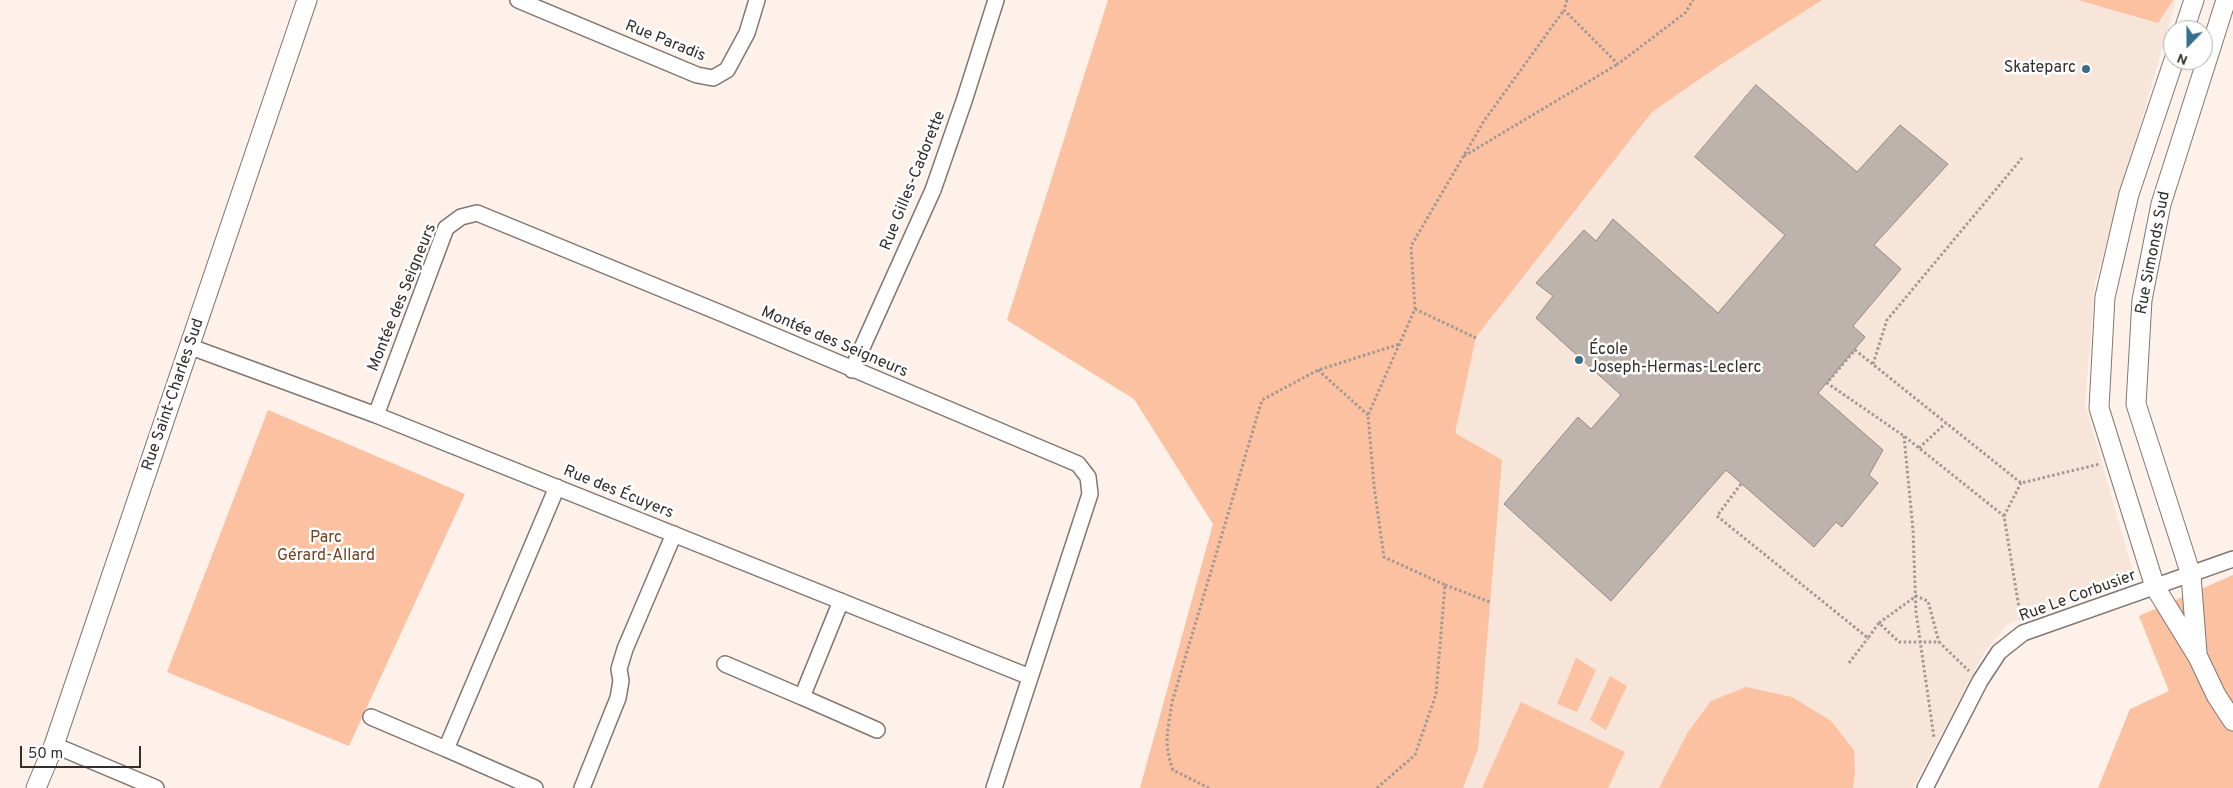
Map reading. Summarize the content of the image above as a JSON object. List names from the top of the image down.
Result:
{
  "streets": {
    "street": [
      "Rue Paradis",
      "Rue Gilles-Cadorette",
      "Rue Simonds Sud",
      "Montée des Seigneurs",
      "Rue Saint-Charles Sud",
      "Rue des Écuyers",
      "Rue Le Corbusier"
    ]
  },
  "crossings": [
    ["Rue Gilles-Cadorette", "Montée des Seigneurs"],
    ["Rue Simonds Sud", "Rue Le Corbusier"],
    ["Montée des Seigneurs", "Rue des Écuyers"],
    ["Rue Saint-Charles Sud", "Rue des Écuyers"]
  ],
  "parks": ["Parc Gérard-Allard"],
  "places": ["Skateparc", "École Joseph-Hermas-Leclerc"],
  "scale_bar": "50 m",
  "north": "bottom"
}
